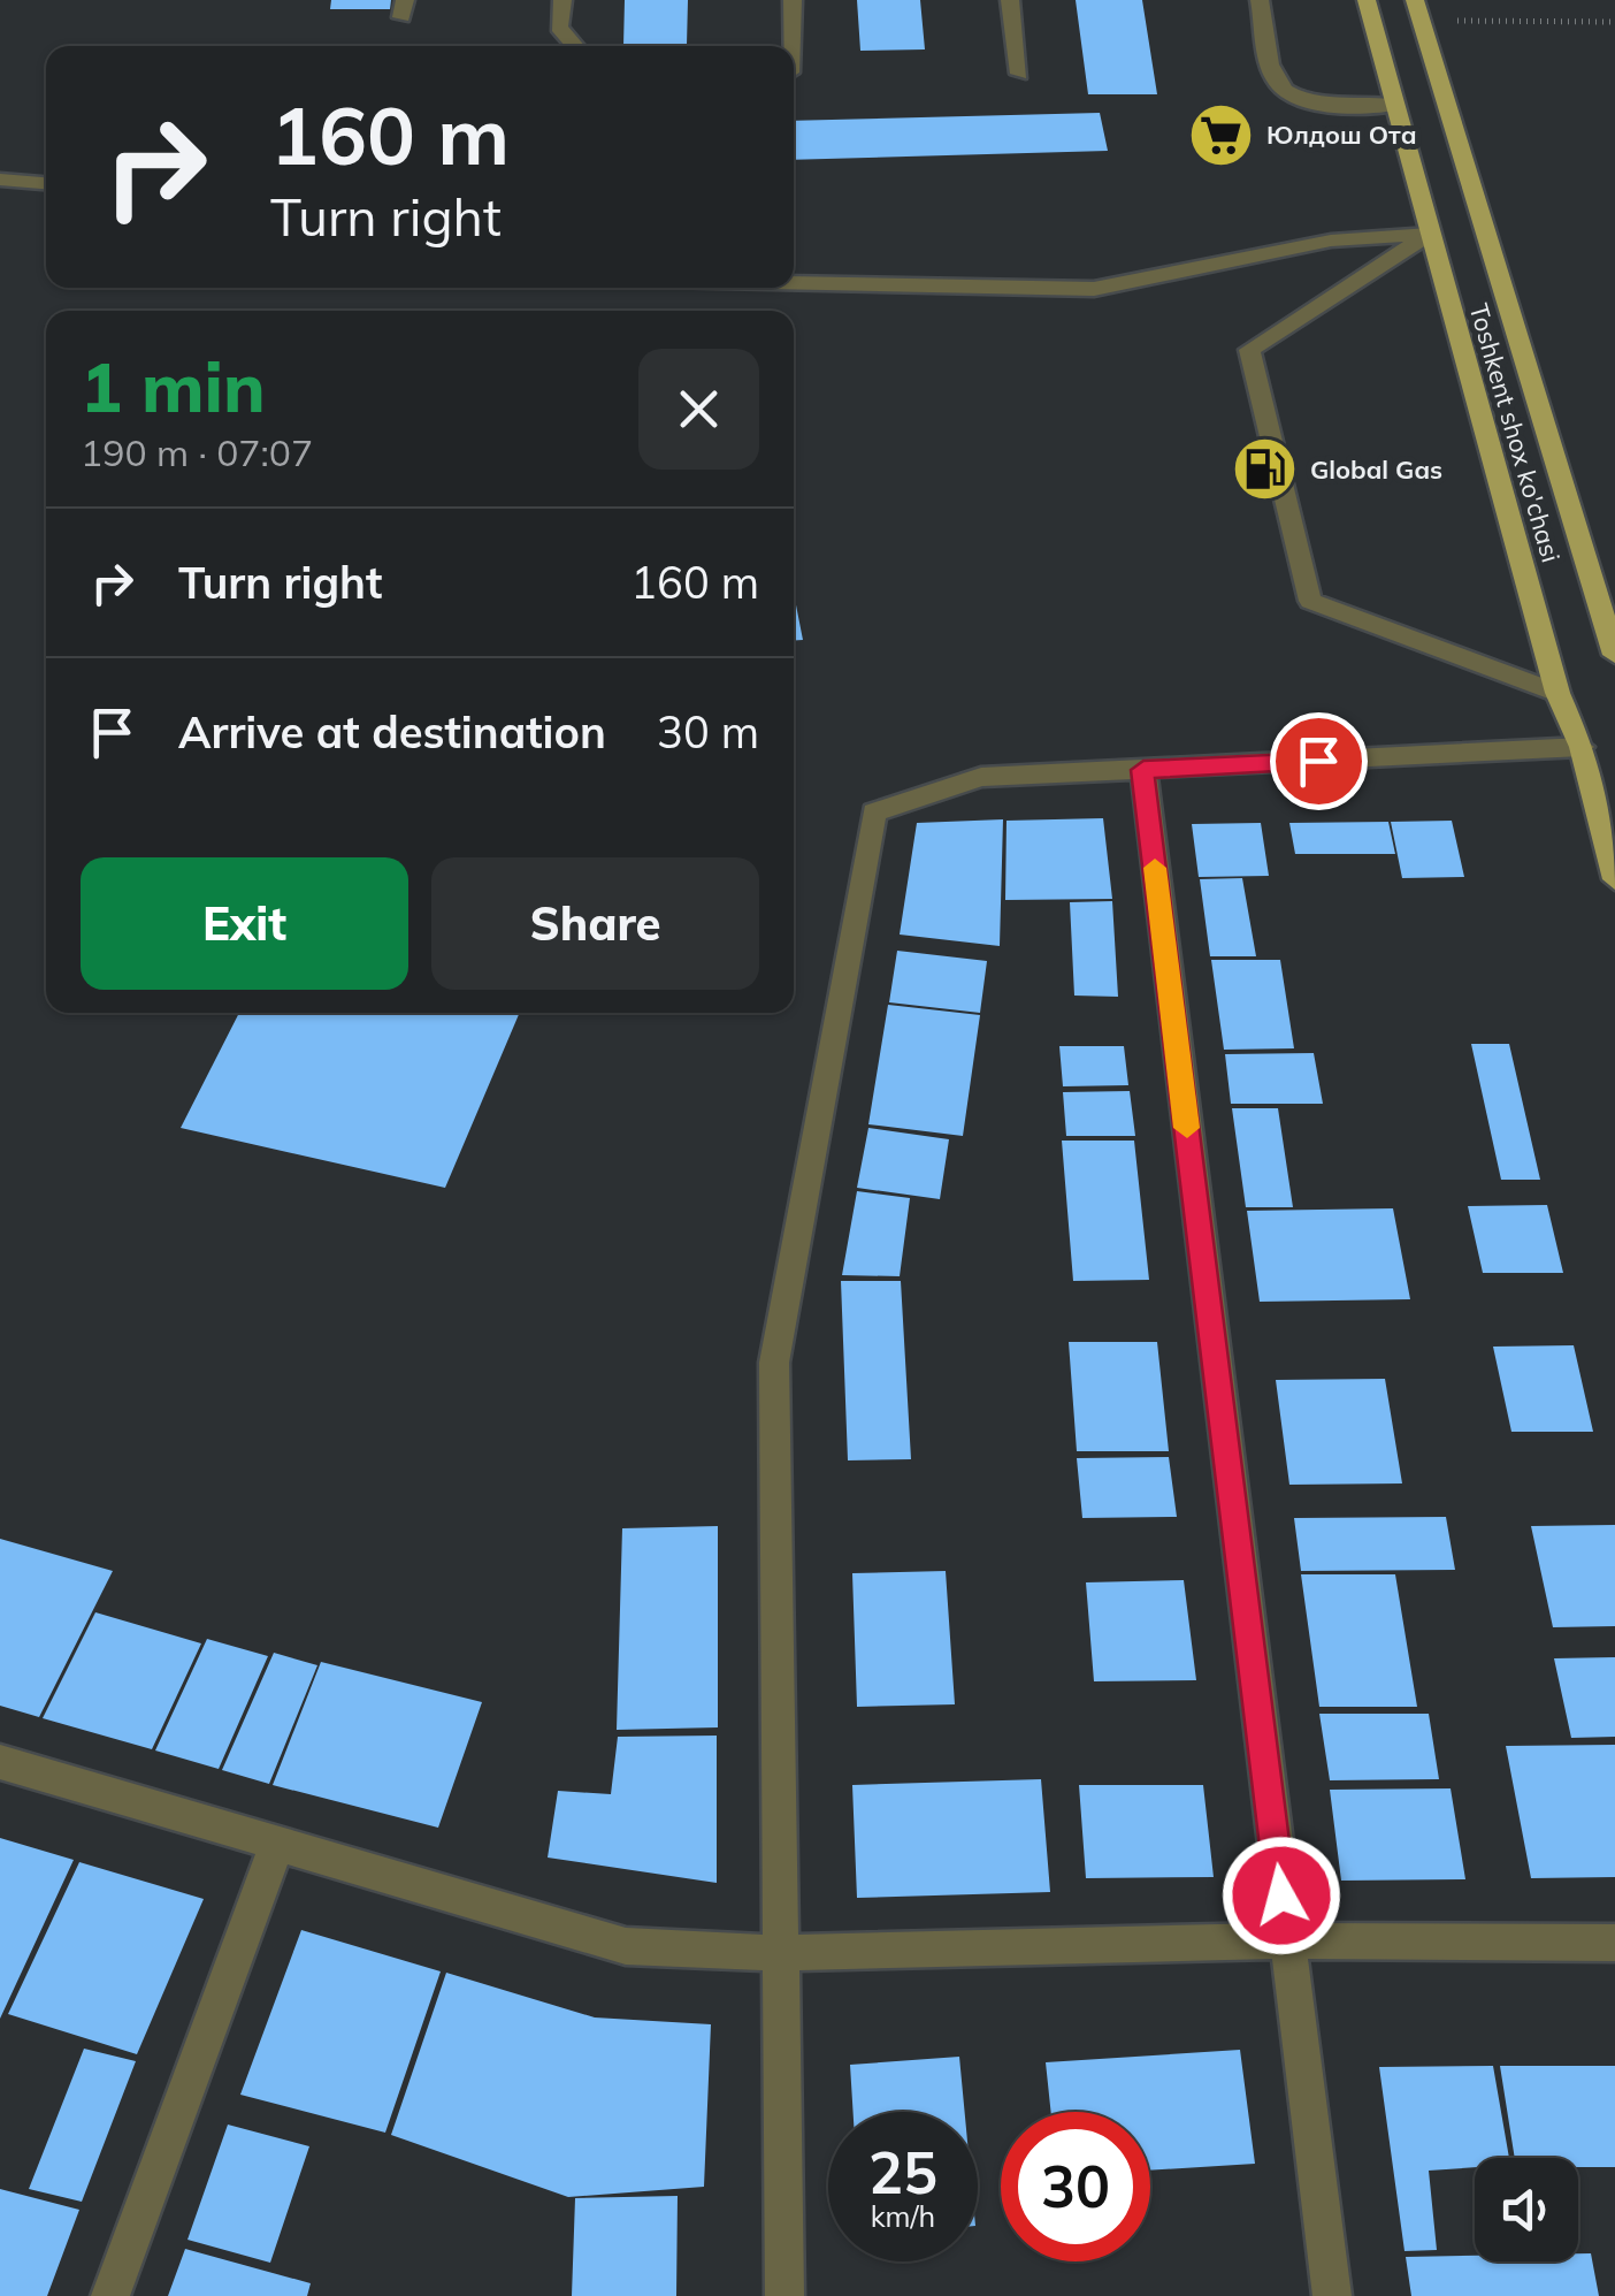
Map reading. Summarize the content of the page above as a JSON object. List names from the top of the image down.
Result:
{
  "streets": {
    "main road": ["Toshkent shox ko'chasi"]
  },
  "places": {
    "supermarket": ["Юлдош Ота"],
    "fuel station": ["Global Gas"]
  },
  "page": {
    "turn": ["160 m", "Turn right"],
    "heading": ["1 min", "190 m · 07:07"],
    "list": [
      {
        "name": "Turn right",
        "value": "160 m"
      },
      {
        "name": "Arrive at destination",
        "value": "30 m"
      }
    ],
    "buttons": ["Exit", "Share"],
    "speed": "25 km/h",
    "limit": "30"
  }
}
